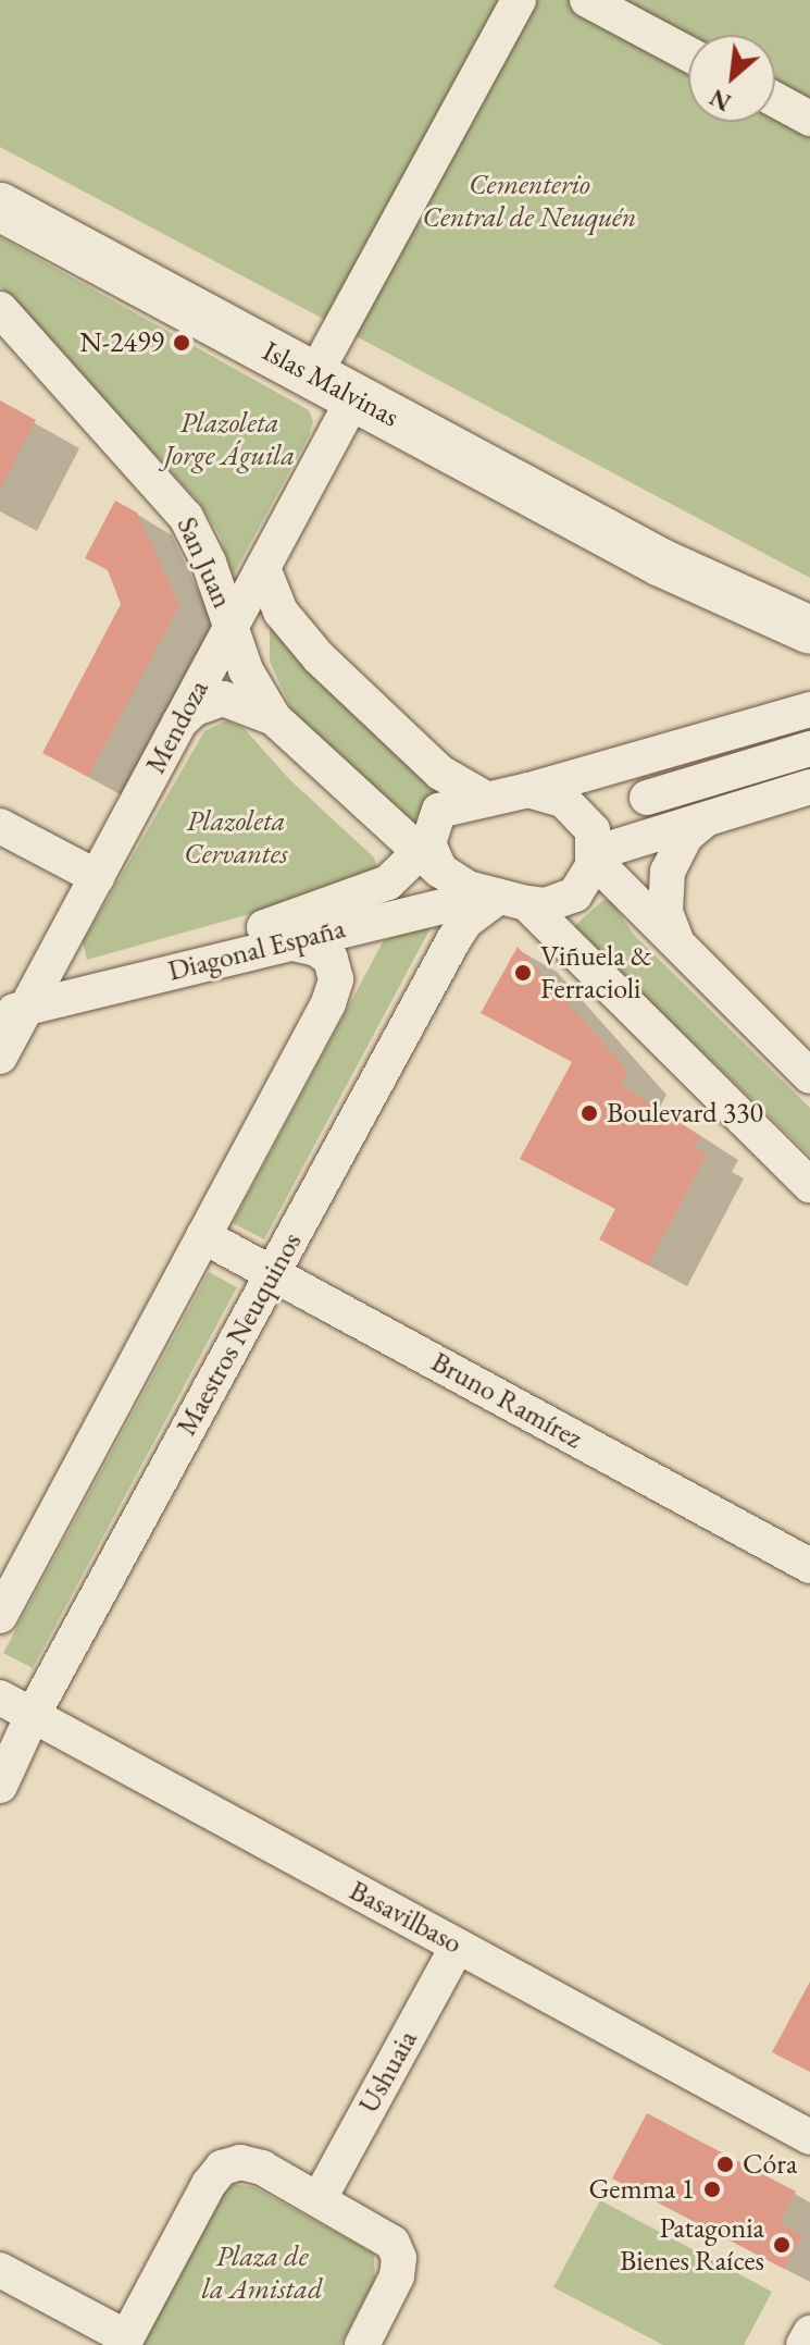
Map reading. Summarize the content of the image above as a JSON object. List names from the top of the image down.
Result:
{
  "streets": {
    "main road": ["Islas Malvinas"],
    "street": [
      "San Juan",
      "Mendoza",
      "Diagonal España",
      "Maestros Neuquinos",
      "Bruno Ramírez",
      "Basavilbaso",
      "Ushuaia"
    ]
  },
  "crossings": [
    ["Islas Malvinas", "Mendoza"],
    ["San Juan", "Mendoza"],
    ["San Juan", "Diagonal España"],
    ["San Juan", "Maestros Neuquinos"],
    ["Mendoza", "Diagonal España"],
    ["Diagonal España", "Maestros Neuquinos"],
    ["Maestros Neuquinos", "Bruno Ramírez"],
    ["Maestros Neuquinos", "Basavilbaso"],
    ["Basavilbaso", "Ushuaia"]
  ],
  "parks": [
    "Cementerio Central de Neuquén",
    "Plazoleta Jorge Águila",
    "Plazoleta Cervantes",
    "Plaza de la Amistad"
  ],
  "places": [
    "N-2499",
    "Viñuela & Ferracioli",
    "Boulevard 330",
    "Córa",
    "Gemma 1",
    "Patagonia Bienes Raíces"
  ],
  "north": "bottom left"
}
